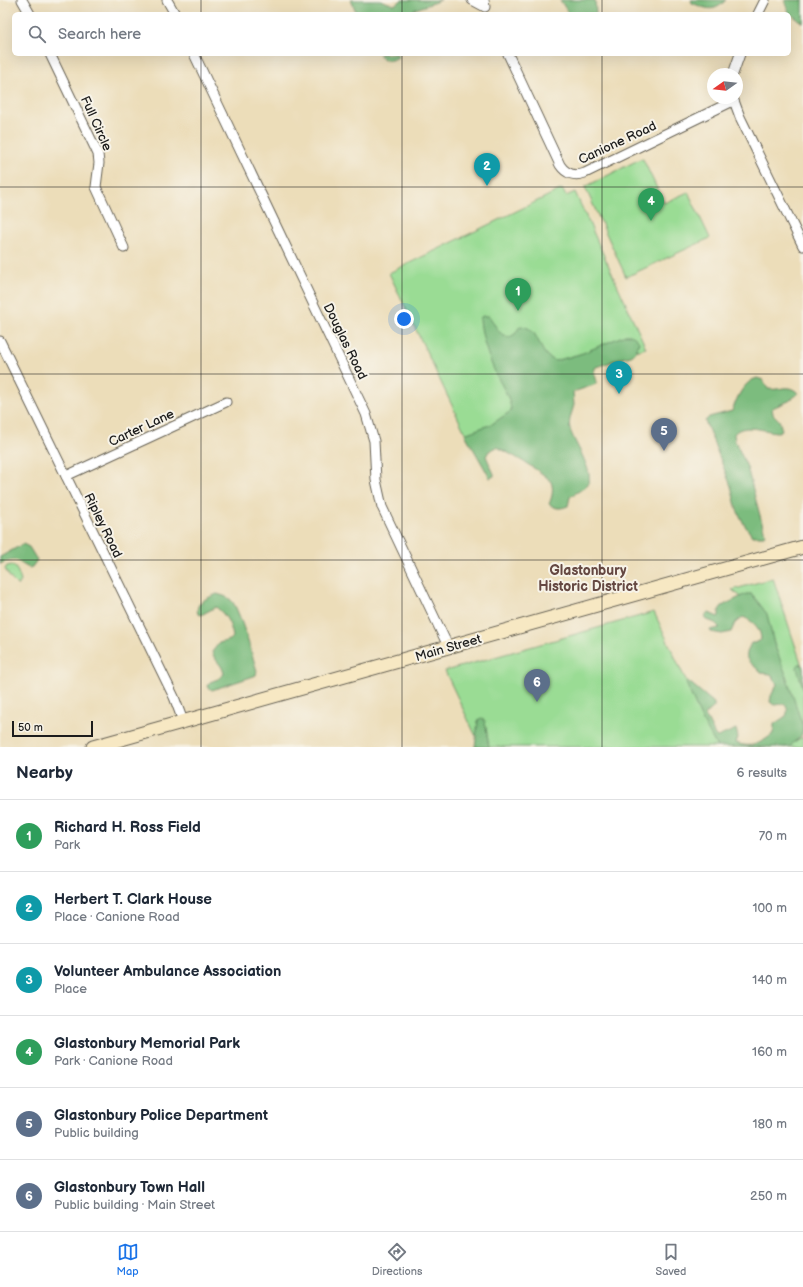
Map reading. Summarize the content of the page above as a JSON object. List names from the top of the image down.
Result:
{
  "streets": {
    "main road": ["Main Street"],
    "street": [
      "Full Circle",
      "Canione Road",
      "Douglas Road",
      "Carter Lane",
      "Ripley Road"
    ]
  },
  "crossings": [
    ["Douglas Road", "Main Street"],
    ["Carter Lane", "Ripley Road"],
    ["Ripley Road", "Main Street"]
  ],
  "districts": ["Glastonbury Historic District"],
  "scale_bar": "50 m",
  "north": "left",
  "page": {
    "search": "Search here",
    "pins": [
      "2",
      "4",
      "1",
      "3",
      "5",
      "6"
    ],
    "scale": "50 m",
    "heading": ["Nearby", "6 results"],
    "list": [
      {
        "mark": "1",
        "name": "Richard H. Ross Field",
        "note": "Park",
        "value": "70 m"
      },
      {
        "mark": "2",
        "name": "Herbert T. Clark House",
        "note": "Place · Canione Road",
        "value": "100 m"
      },
      {
        "mark": "3",
        "name": "Volunteer Ambulance Association",
        "note": "Place",
        "value": "140 m"
      },
      {
        "mark": "4",
        "name": "Glastonbury Memorial Park",
        "note": "Park · Canione Road",
        "value": "160 m"
      },
      {
        "mark": "5",
        "name": "Glastonbury Police Department",
        "note": "Public building",
        "value": "180 m"
      },
      {
        "mark": "6",
        "name": "Glastonbury Town Hall",
        "note": "Public building · Main Street",
        "value": "250 m"
      }
    ],
    "nav": ["Map", "Directions", "Saved"]
  }
}
